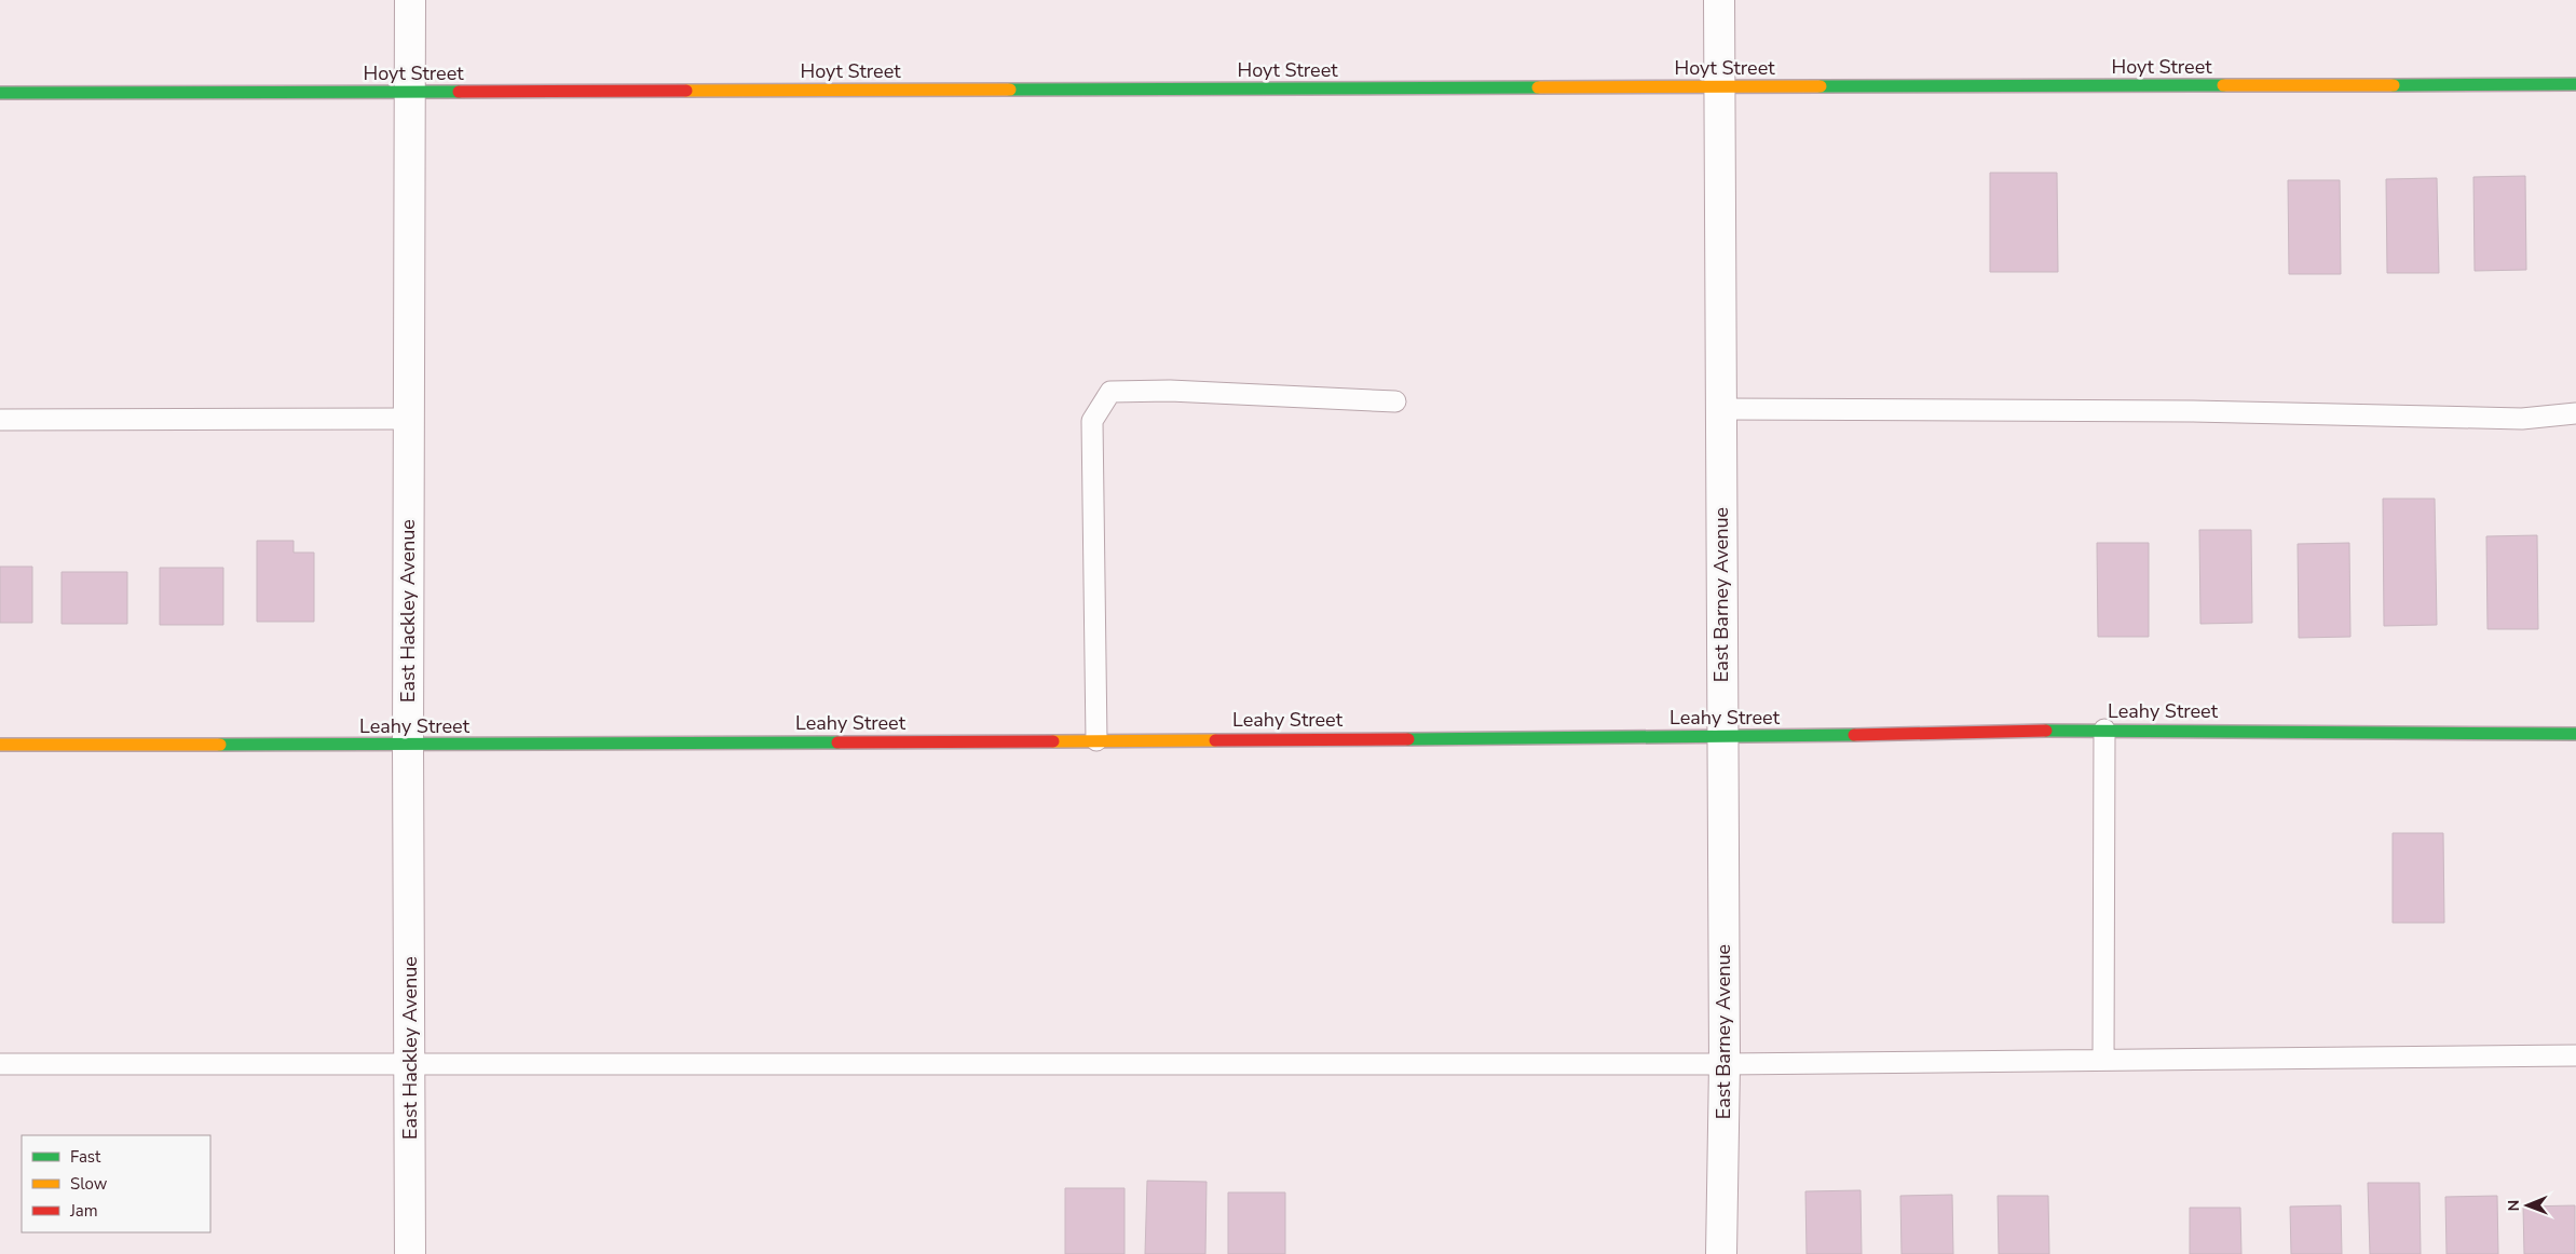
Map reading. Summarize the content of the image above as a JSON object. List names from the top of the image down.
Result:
{
  "streets": {
    "street": [
      "Hoyt Street",
      "East Barney Avenue",
      "East Hackley Avenue",
      "Leahy Street"
    ]
  },
  "crossings": [
    ["Hoyt Street", "East Barney Avenue"],
    ["Hoyt Street", "East Hackley Avenue"],
    ["East Barney Avenue", "Leahy Street"],
    ["East Hackley Avenue", "Leahy Street"]
  ],
  "legend": ["Fast", "Slow", "Jam"],
  "north": "left"
}
